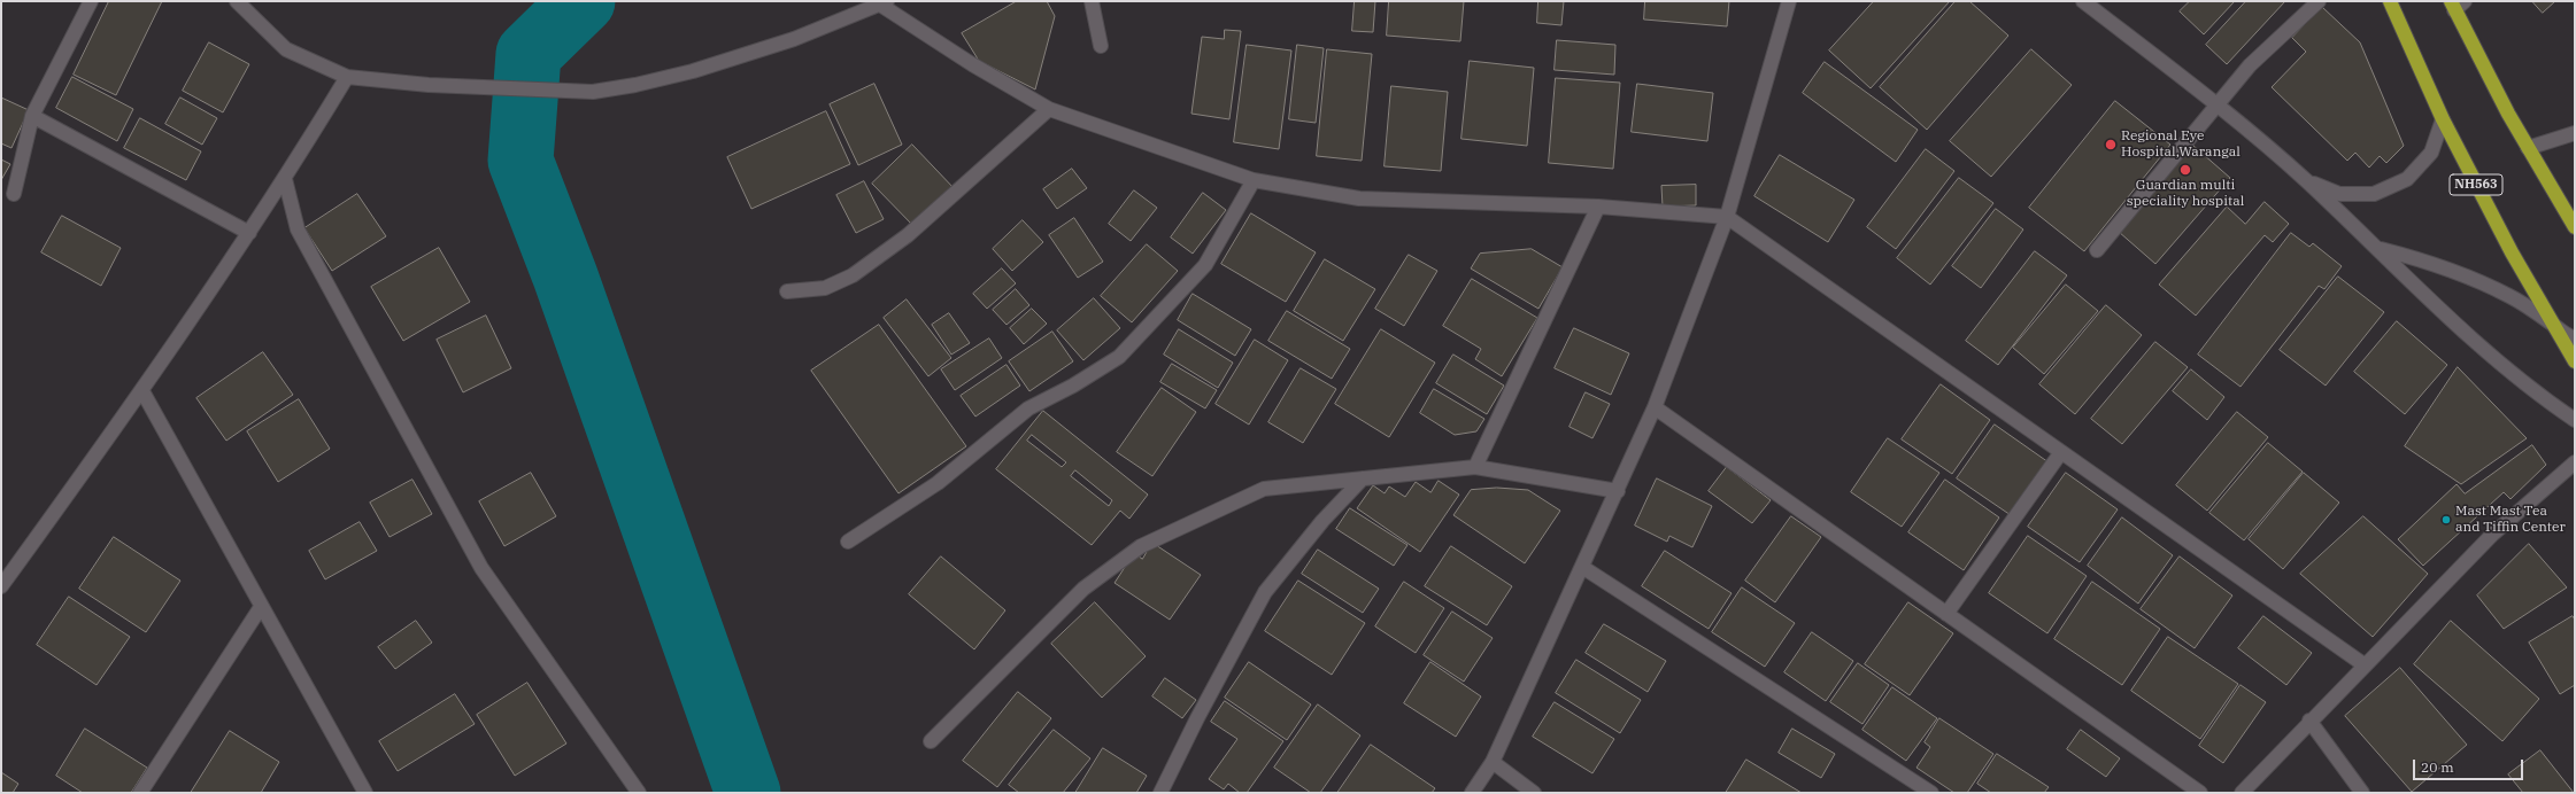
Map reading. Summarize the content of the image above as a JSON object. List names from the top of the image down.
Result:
{
  "streets": {
    "highway": ["NH563"]
  },
  "places": ["Regional Eye Hospital,Warangal", "Guardian multi speciality hospital", "Mast Mast Tea and Tiffin Center"],
  "scale_bar": "20 m"
}
